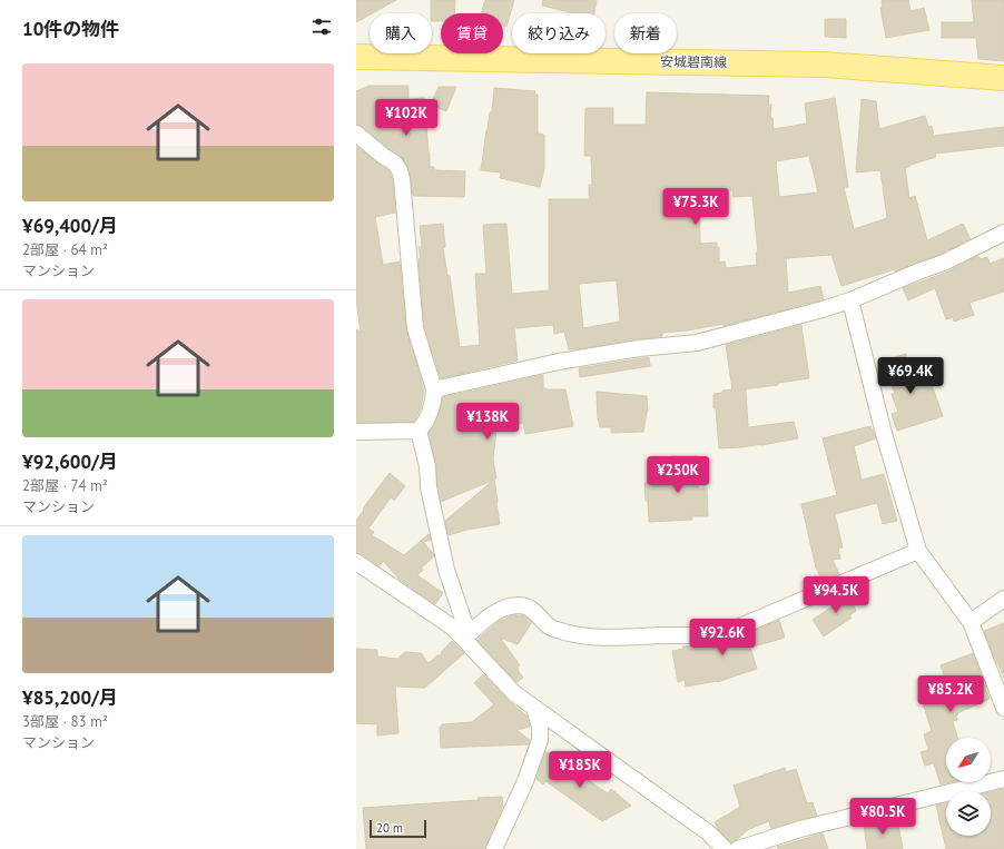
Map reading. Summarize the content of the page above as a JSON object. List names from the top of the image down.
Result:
{
  "streets": {
    "main road": ["安城碧南線"]
  },
  "scale_bar": "20 m",
  "north": "bottom left",
  "page": {
    "heading": "10件の物件",
    "chip": [
      "購入",
      "賃貸",
      "絞り込み",
      "新着"
    ],
    "list": [
      {
        "name": "¥69,400/月",
        "note": "2部屋 · 64 m² · マンション"
      },
      {
        "name": "¥92,600/月",
        "note": "2部屋 · 74 m² · マンション"
      },
      {
        "name": "¥85,200/月",
        "note": "3部屋 · 83 m² · マンション"
      }
    ],
    "price": [
      "¥102K",
      "¥75.3K",
      "¥69.4K",
      "¥138K",
      "¥250K",
      "¥94.5K",
      "¥92.6K",
      "¥85.2K",
      "¥185K",
      "¥80.5K"
    ],
    "scale": "20 m"
  }
}
